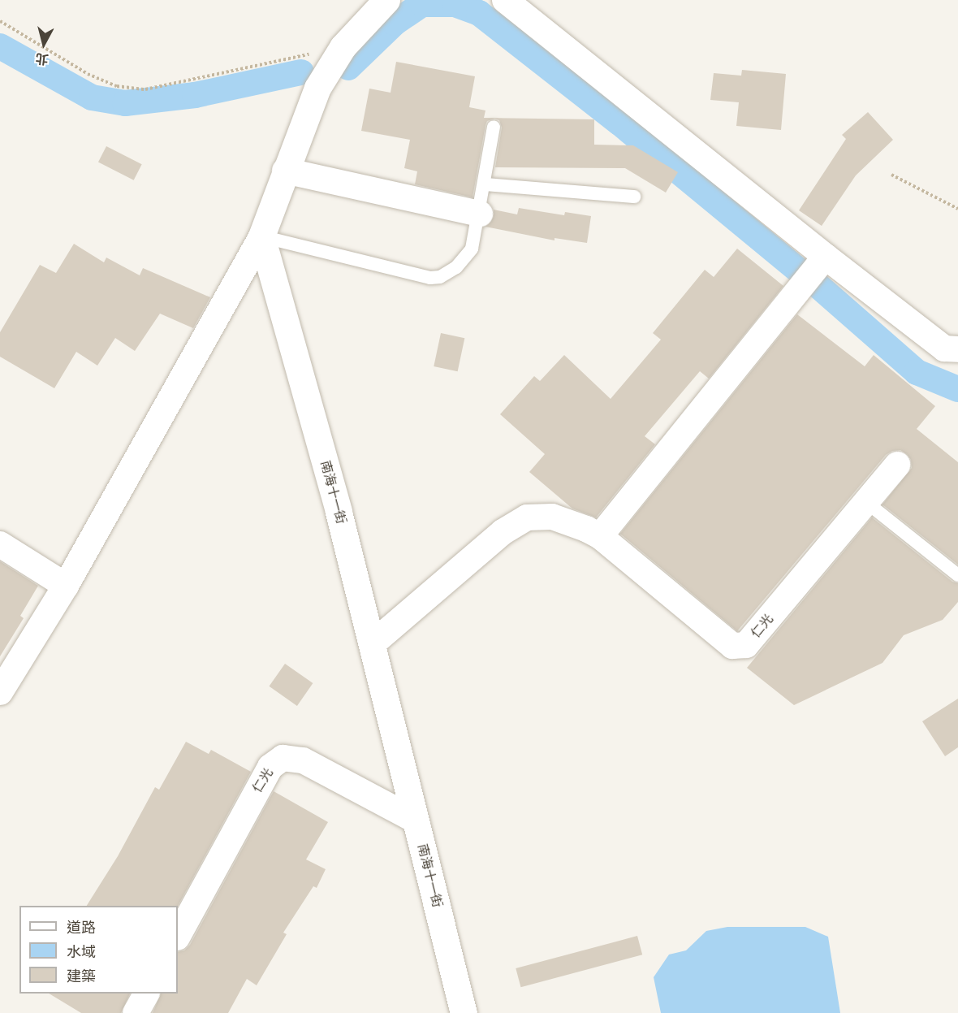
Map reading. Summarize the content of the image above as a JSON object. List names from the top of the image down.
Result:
{
  "streets": {
    "street": ["南海十一街", "仁光"]
  },
  "crossings": [
    ["南海十一街", "仁光"]
  ],
  "legend": ["道路", "水域", "建築"],
  "north": "bottom"
}
